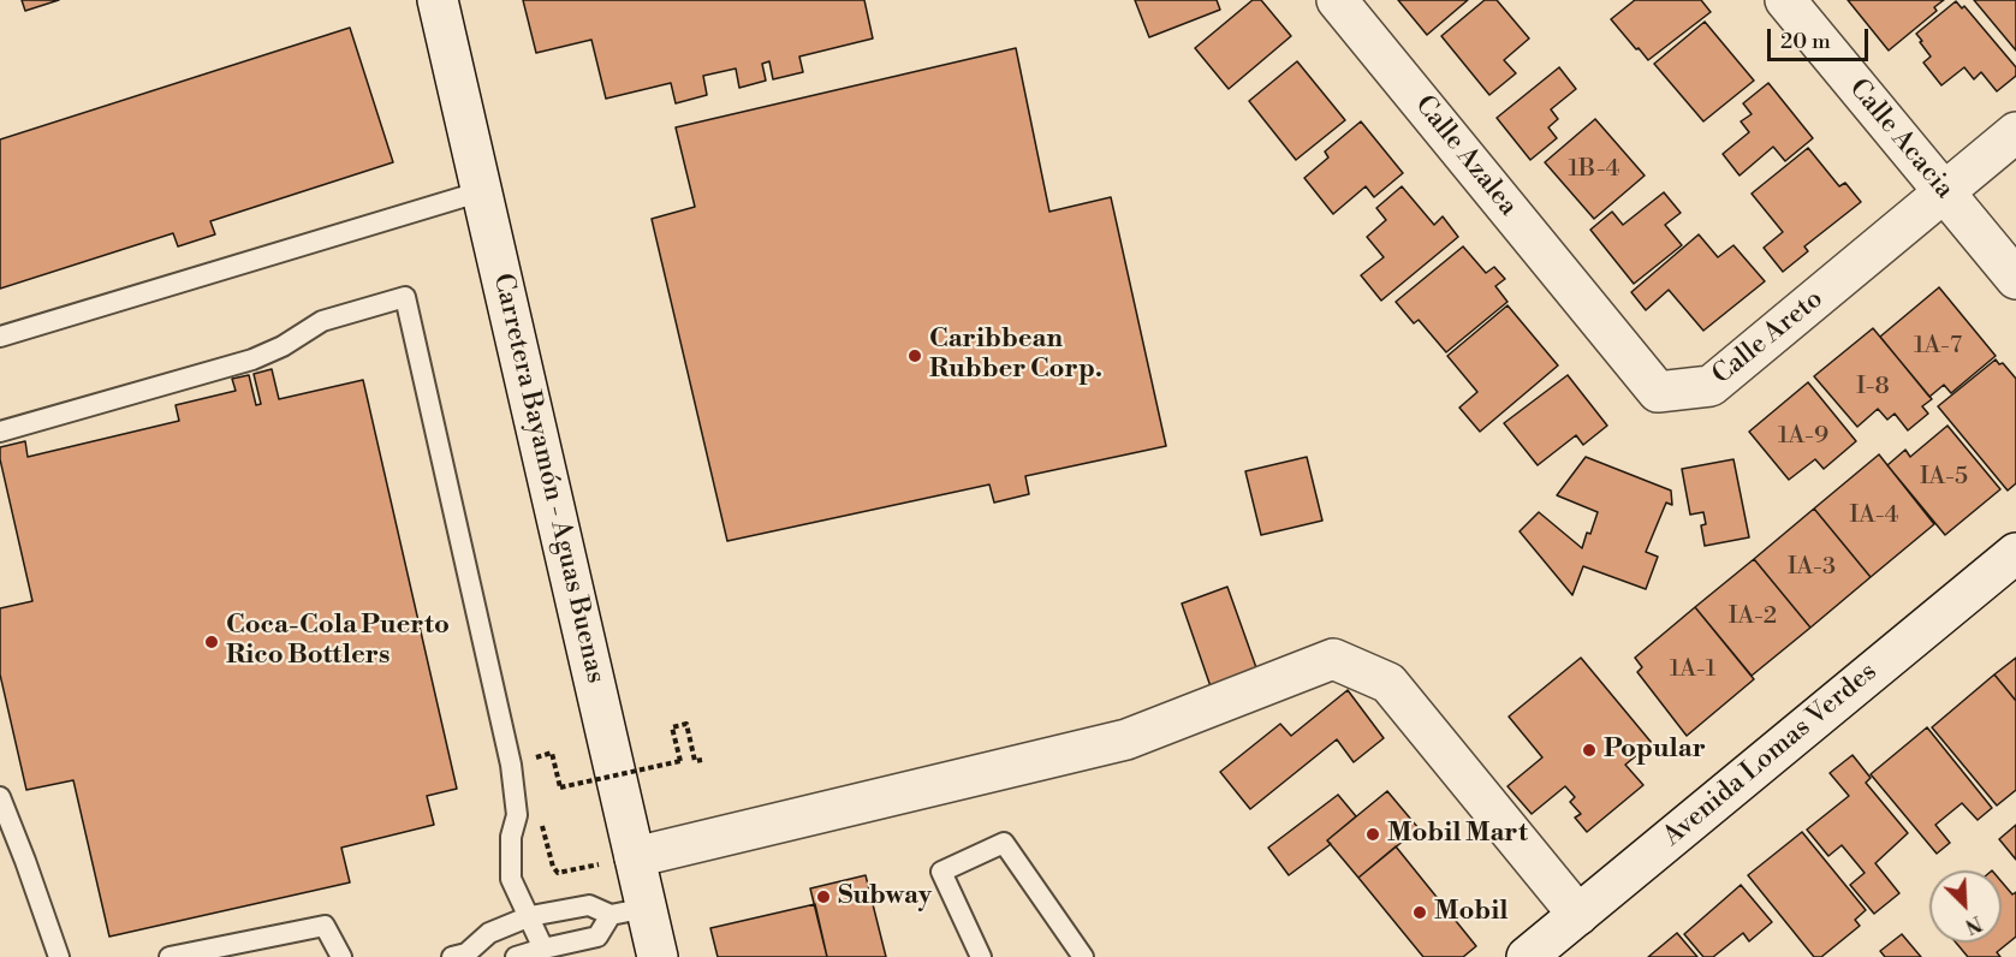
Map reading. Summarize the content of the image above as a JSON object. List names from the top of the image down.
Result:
{
  "streets": {
    "street": [
      "Calle Acacia",
      "Calle Azalea",
      "Calle Areto",
      "Carretera Bayamón - Aguas Buenas",
      "Avenida Lomas Verdes"
    ]
  },
  "crossings": [
    ["Calle Acacia", "Calle Areto"],
    ["Calle Azalea", "Calle Areto"]
  ],
  "places": [
    "Caribbean Rubber Corp.",
    "Coca-Cola Puerto Rico Bottlers",
    "Popular",
    "Mobil Mart",
    "Subway",
    "Mobil"
  ],
  "house_numbers": [
    "1B-4",
    "1A-7",
    "I-8",
    "1A-9",
    "IA-5",
    "IA-4",
    "IA-3",
    "IA-2",
    "1A-1"
  ],
  "scale_bar": "20 m",
  "north": "bottom right"
}
